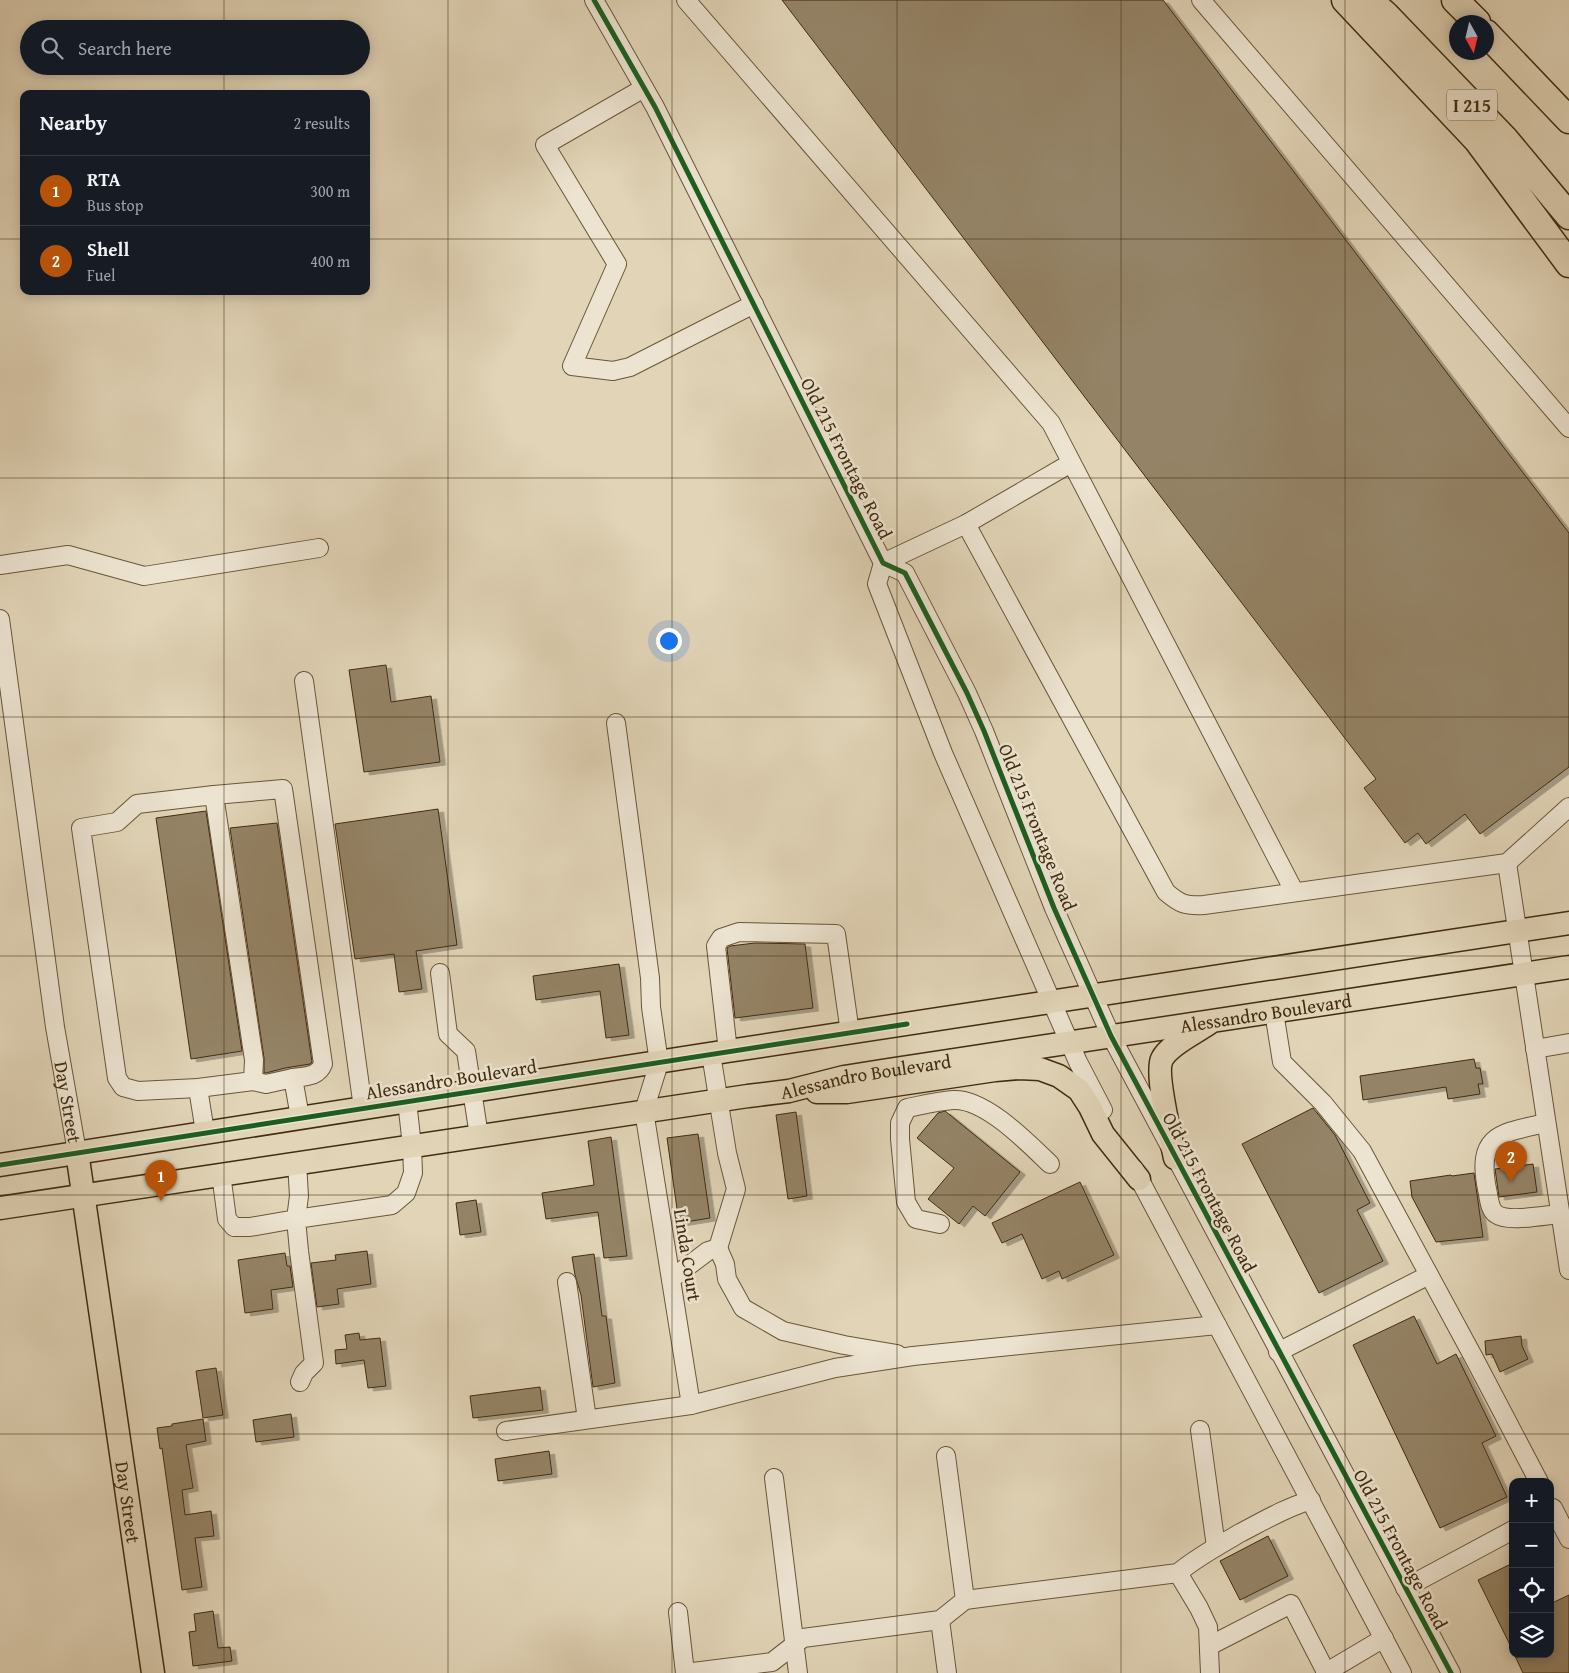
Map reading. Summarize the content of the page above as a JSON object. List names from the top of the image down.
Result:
{
  "streets": {
    "highway": ["I 215"],
    "main road": ["Alessandro Boulevard", "Day Street"],
    "street": ["Old 215 Frontage Road", "Linda Court"]
  },
  "crossings": [
    ["Old 215 Frontage Road", "Alessandro Boulevard"],
    ["Alessandro Boulevard", "Day Street"],
    ["Alessandro Boulevard", "Linda Court"]
  ],
  "north": "bottom",
  "page": {
    "search": "Search here",
    "heading": ["Nearby", "2 results"],
    "list": [
      {
        "mark": "1",
        "name": "RTA",
        "note": "Bus stop",
        "value": "300 m"
      },
      {
        "mark": "2",
        "name": "Shell",
        "note": "Fuel",
        "value": "400 m"
      }
    ],
    "pins": ["2", "1"],
    "map_buttons": ["+", "−"]
  }
}
